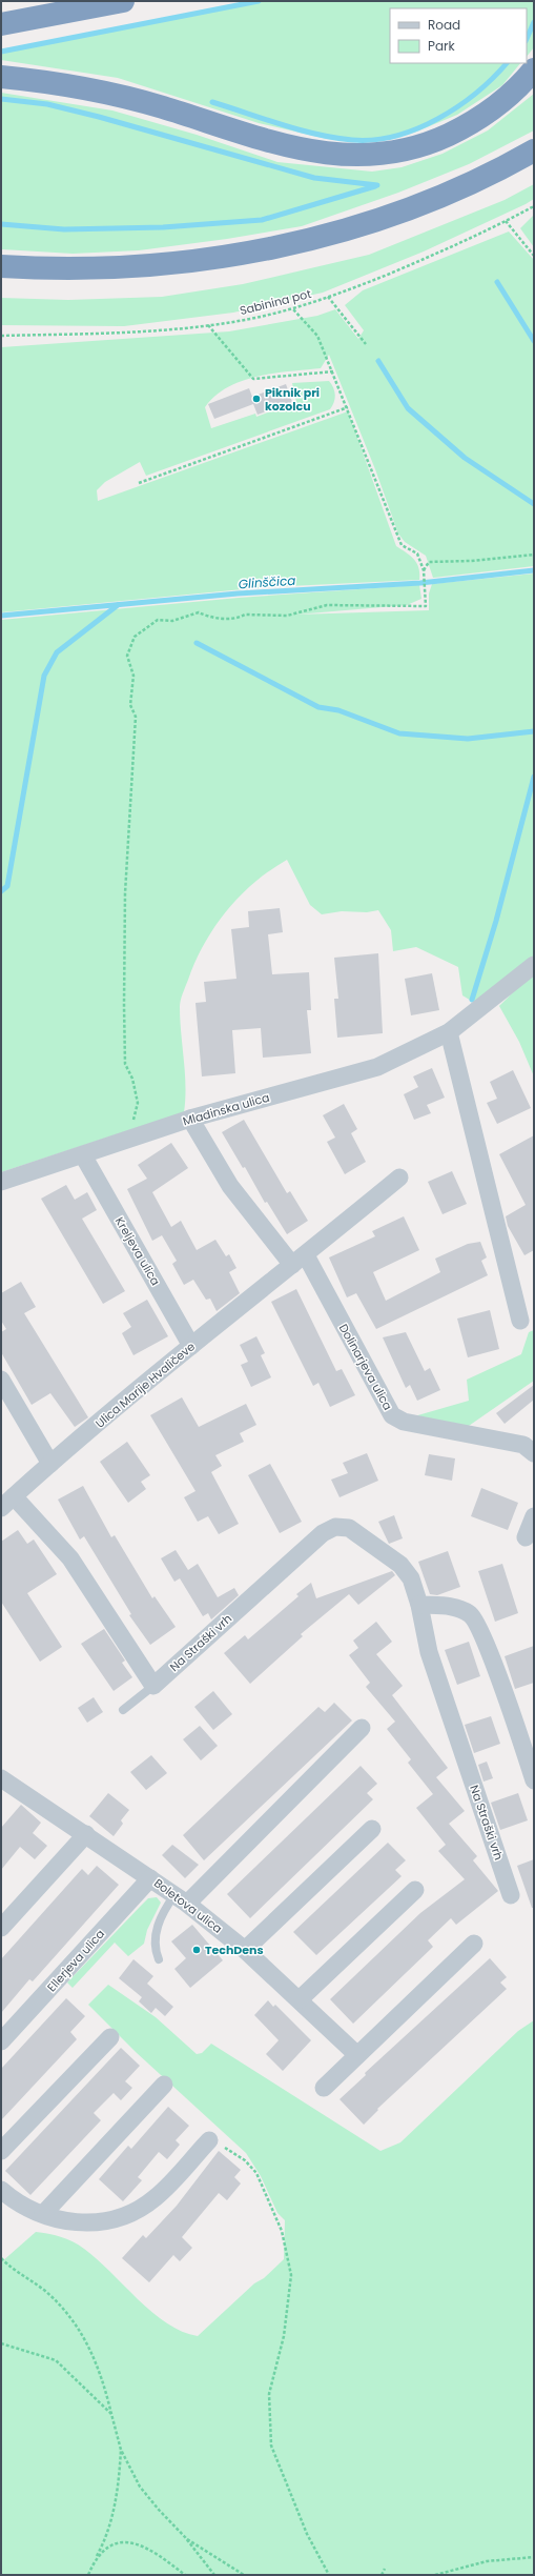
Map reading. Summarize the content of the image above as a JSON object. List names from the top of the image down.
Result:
{
  "streets": {
    "street": [
      "Mladinska ulica",
      "Kreljeva ulica",
      "Dolinarjeva ulica",
      "Ulica Marije Hvaličeve",
      "Na Straški vrh",
      "Boletova ulica",
      "Ellerjeva ulica"
    ],
    "path": ["Sabinina pot"]
  },
  "crossings": [
    ["Mladinska ulica", "Kreljeva ulica"],
    ["Kreljeva ulica", "Ulica Marije Hvaličeve"],
    ["Dolinarjeva ulica", "Ulica Marije Hvaličeve"],
    ["Boletova ulica", "Ellerjeva ulica"]
  ],
  "water": ["Glinščica"],
  "places": ["Piknik pri kozolcu", "TechDens"],
  "legend": ["Road", "Park"]
}
